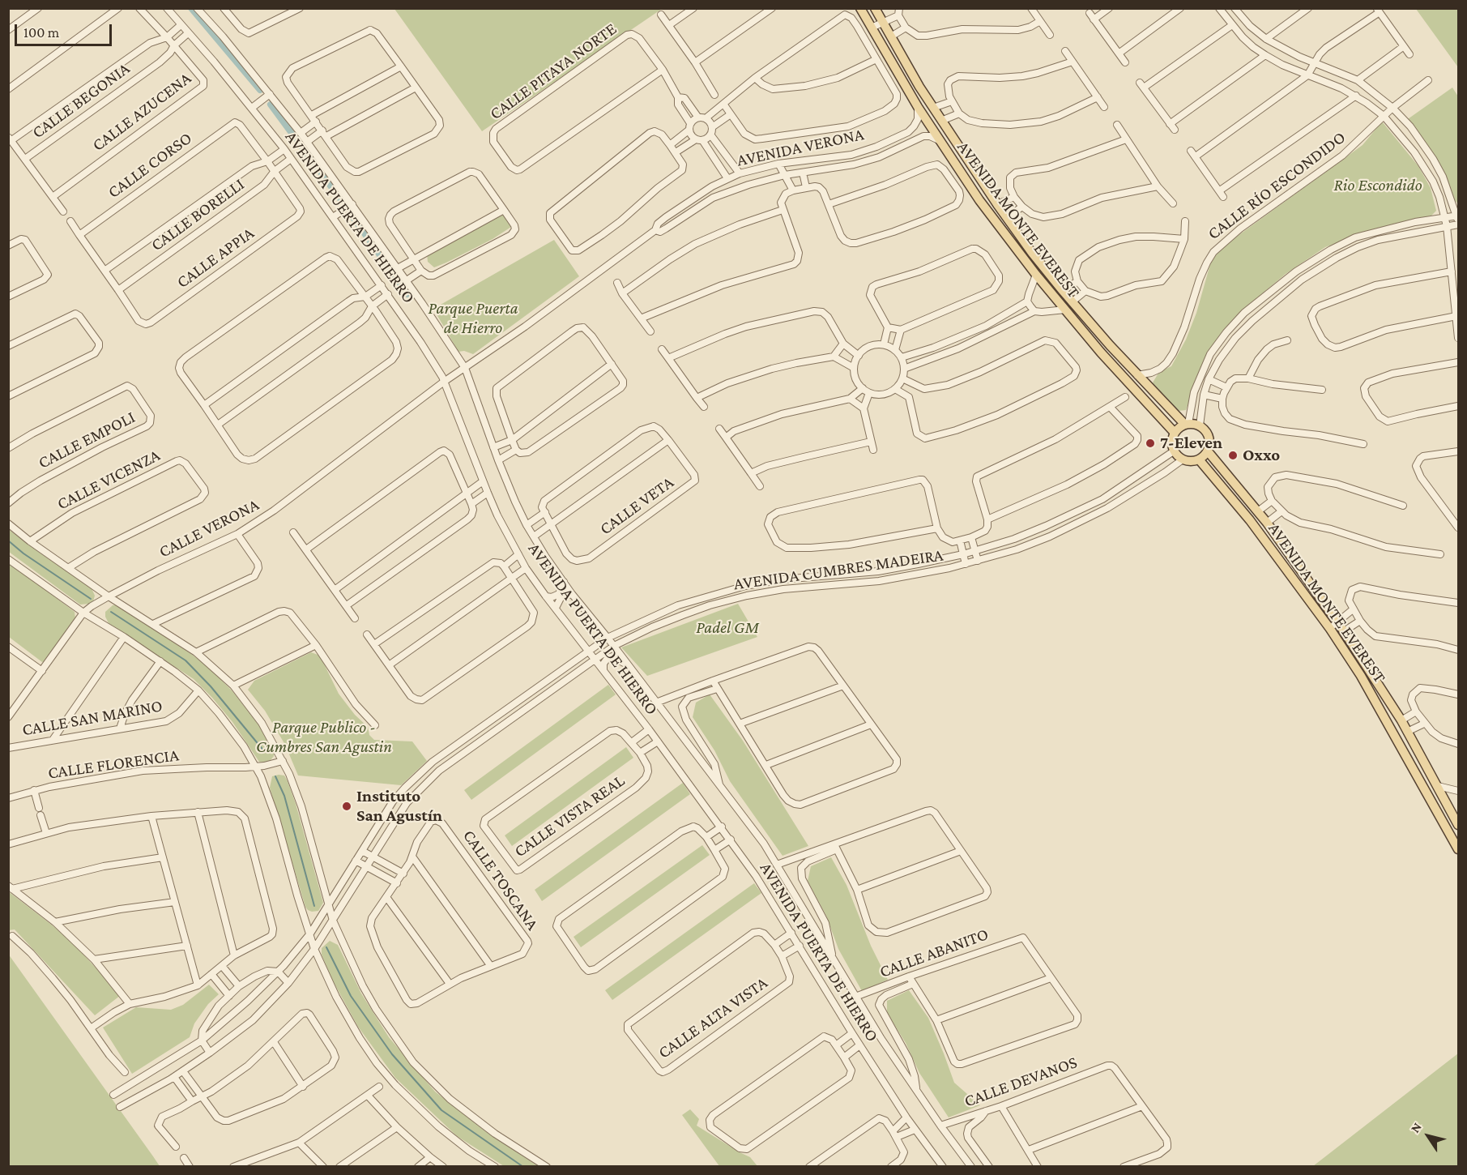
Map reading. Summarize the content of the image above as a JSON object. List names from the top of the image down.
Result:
{
  "streets": {
    "main road": ["AVENIDA MONTE EVEREST"],
    "street": [
      "CALLE PITAYA NORTE",
      "CALLE BEGONIA",
      "CALLE AZUCENA",
      "AVENIDA VERONA",
      "CALLE CORSO",
      "CALLE RÍO ESCONDIDO",
      "CALLE BORELLI",
      "AVENIDA PUERTA DE HIERRO",
      "CALLE APPIA",
      "CALLE EMPOLI",
      "CALLE VICENZA",
      "CALLE VETA",
      "CALLE VERONA",
      "AVENIDA CUMBRES MADEIRA",
      "CALLE SAN MARINO",
      "CALLE FLORENCIA",
      "CALLE VISTA REAL",
      "CALLE TOSCANA",
      "CALLE ABANITO",
      "CALLE ALTA VISTA",
      "CALLE DEVANOS"
    ]
  },
  "crossings": [
    ["CALLE BEGONIA", "CALLE AZUCENA"],
    ["AVENIDA VERONA", "AVENIDA PUERTA DE HIERRO"],
    ["AVENIDA VERONA", "AVENIDA MONTE EVEREST"],
    ["AVENIDA VERONA", "CALLE VERONA"],
    ["CALLE CORSO", "CALLE BORELLI"],
    ["CALLE RÍO ESCONDIDO", "AVENIDA MONTE EVEREST"],
    ["CALLE BORELLI", "AVENIDA PUERTA DE HIERRO"],
    ["CALLE BORELLI", "CALLE APPIA"],
    ["AVENIDA PUERTA DE HIERRO", "CALLE VERONA"],
    ["AVENIDA PUERTA DE HIERRO", "AVENIDA CUMBRES MADEIRA"],
    ["AVENIDA PUERTA DE HIERRO", "CALLE ABANITO"],
    ["AVENIDA PUERTA DE HIERRO", "CALLE DEVANOS"],
    ["AVENIDA MONTE EVEREST", "AVENIDA CUMBRES MADEIRA"]
  ],
  "parks": [
    "Rio Escondido",
    "Parque Puerta de Hierro",
    "Padel GM",
    "Parque Publico - Cumbres San Agustin"
  ],
  "places": ["7-Eleven", "Oxxo", "Instituto San Agustín"],
  "scale_bar": "100 m",
  "north": "top left"
}
